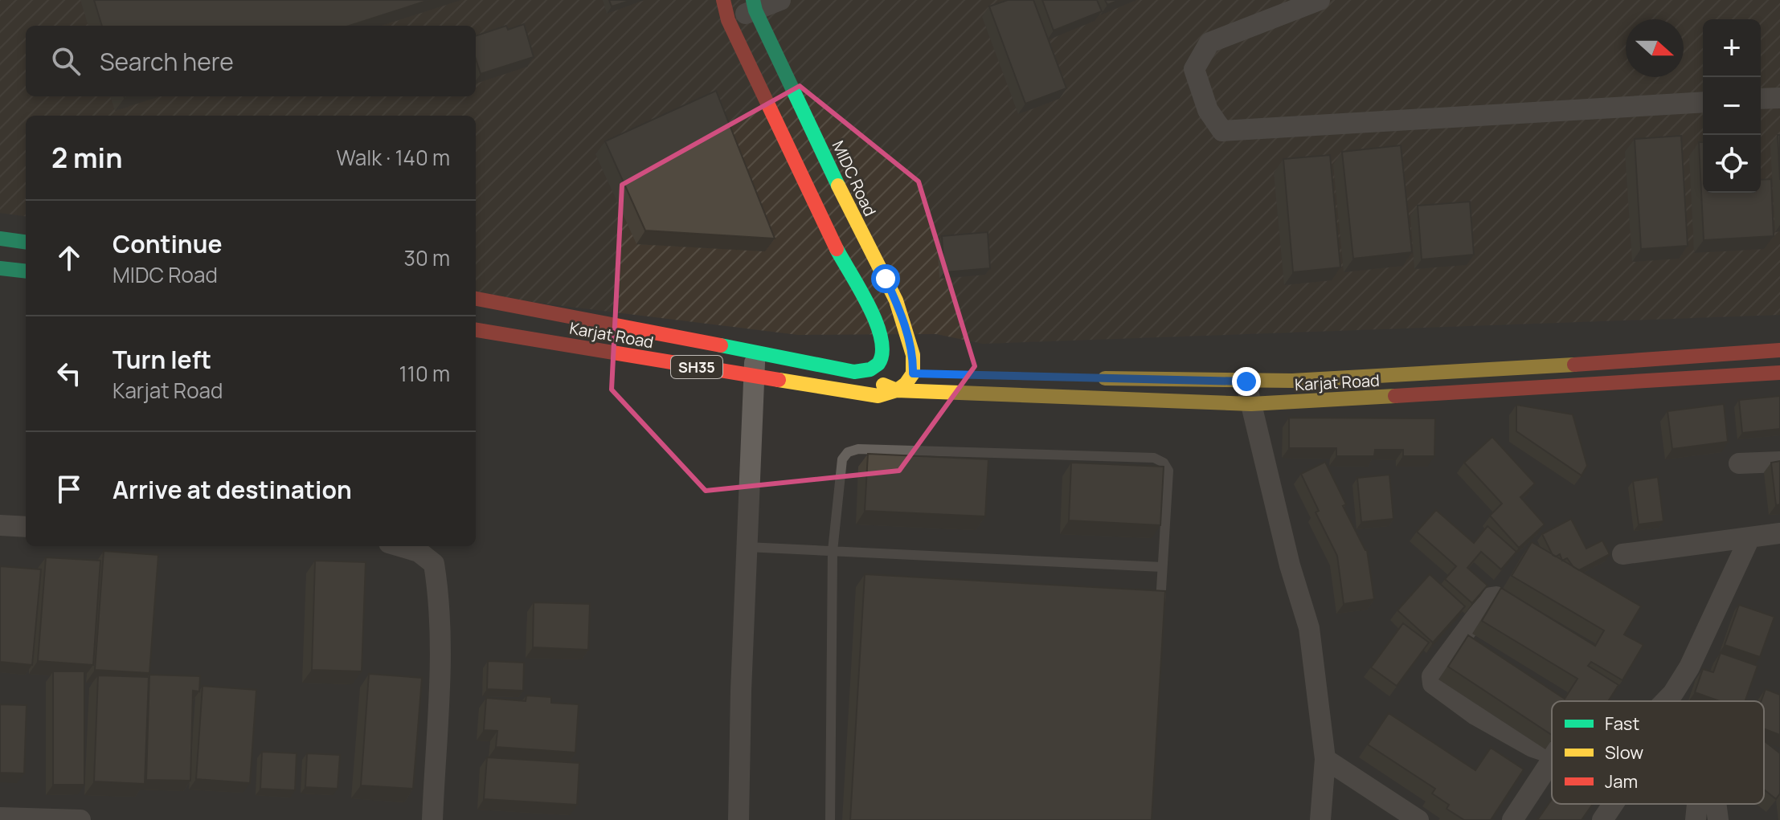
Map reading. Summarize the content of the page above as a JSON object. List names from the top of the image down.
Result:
{
  "streets": {
    "main road": ["MIDC Road", "Karjat Road", "SH35"]
  },
  "crossings": [
    ["MIDC Road", "Karjat Road"]
  ],
  "legend": ["Fast", "Slow", "Jam"],
  "north": "right",
  "page": {
    "map_buttons": ["+", "−"],
    "search": "Search here",
    "heading": ["2 min", "Walk · 140 m"],
    "list": [
      ["Continue", "MIDC Road", "30 m"],
      ["Turn left", "Karjat Road", "110 m"],
      "Arrive at destination"
    ]
  }
}
